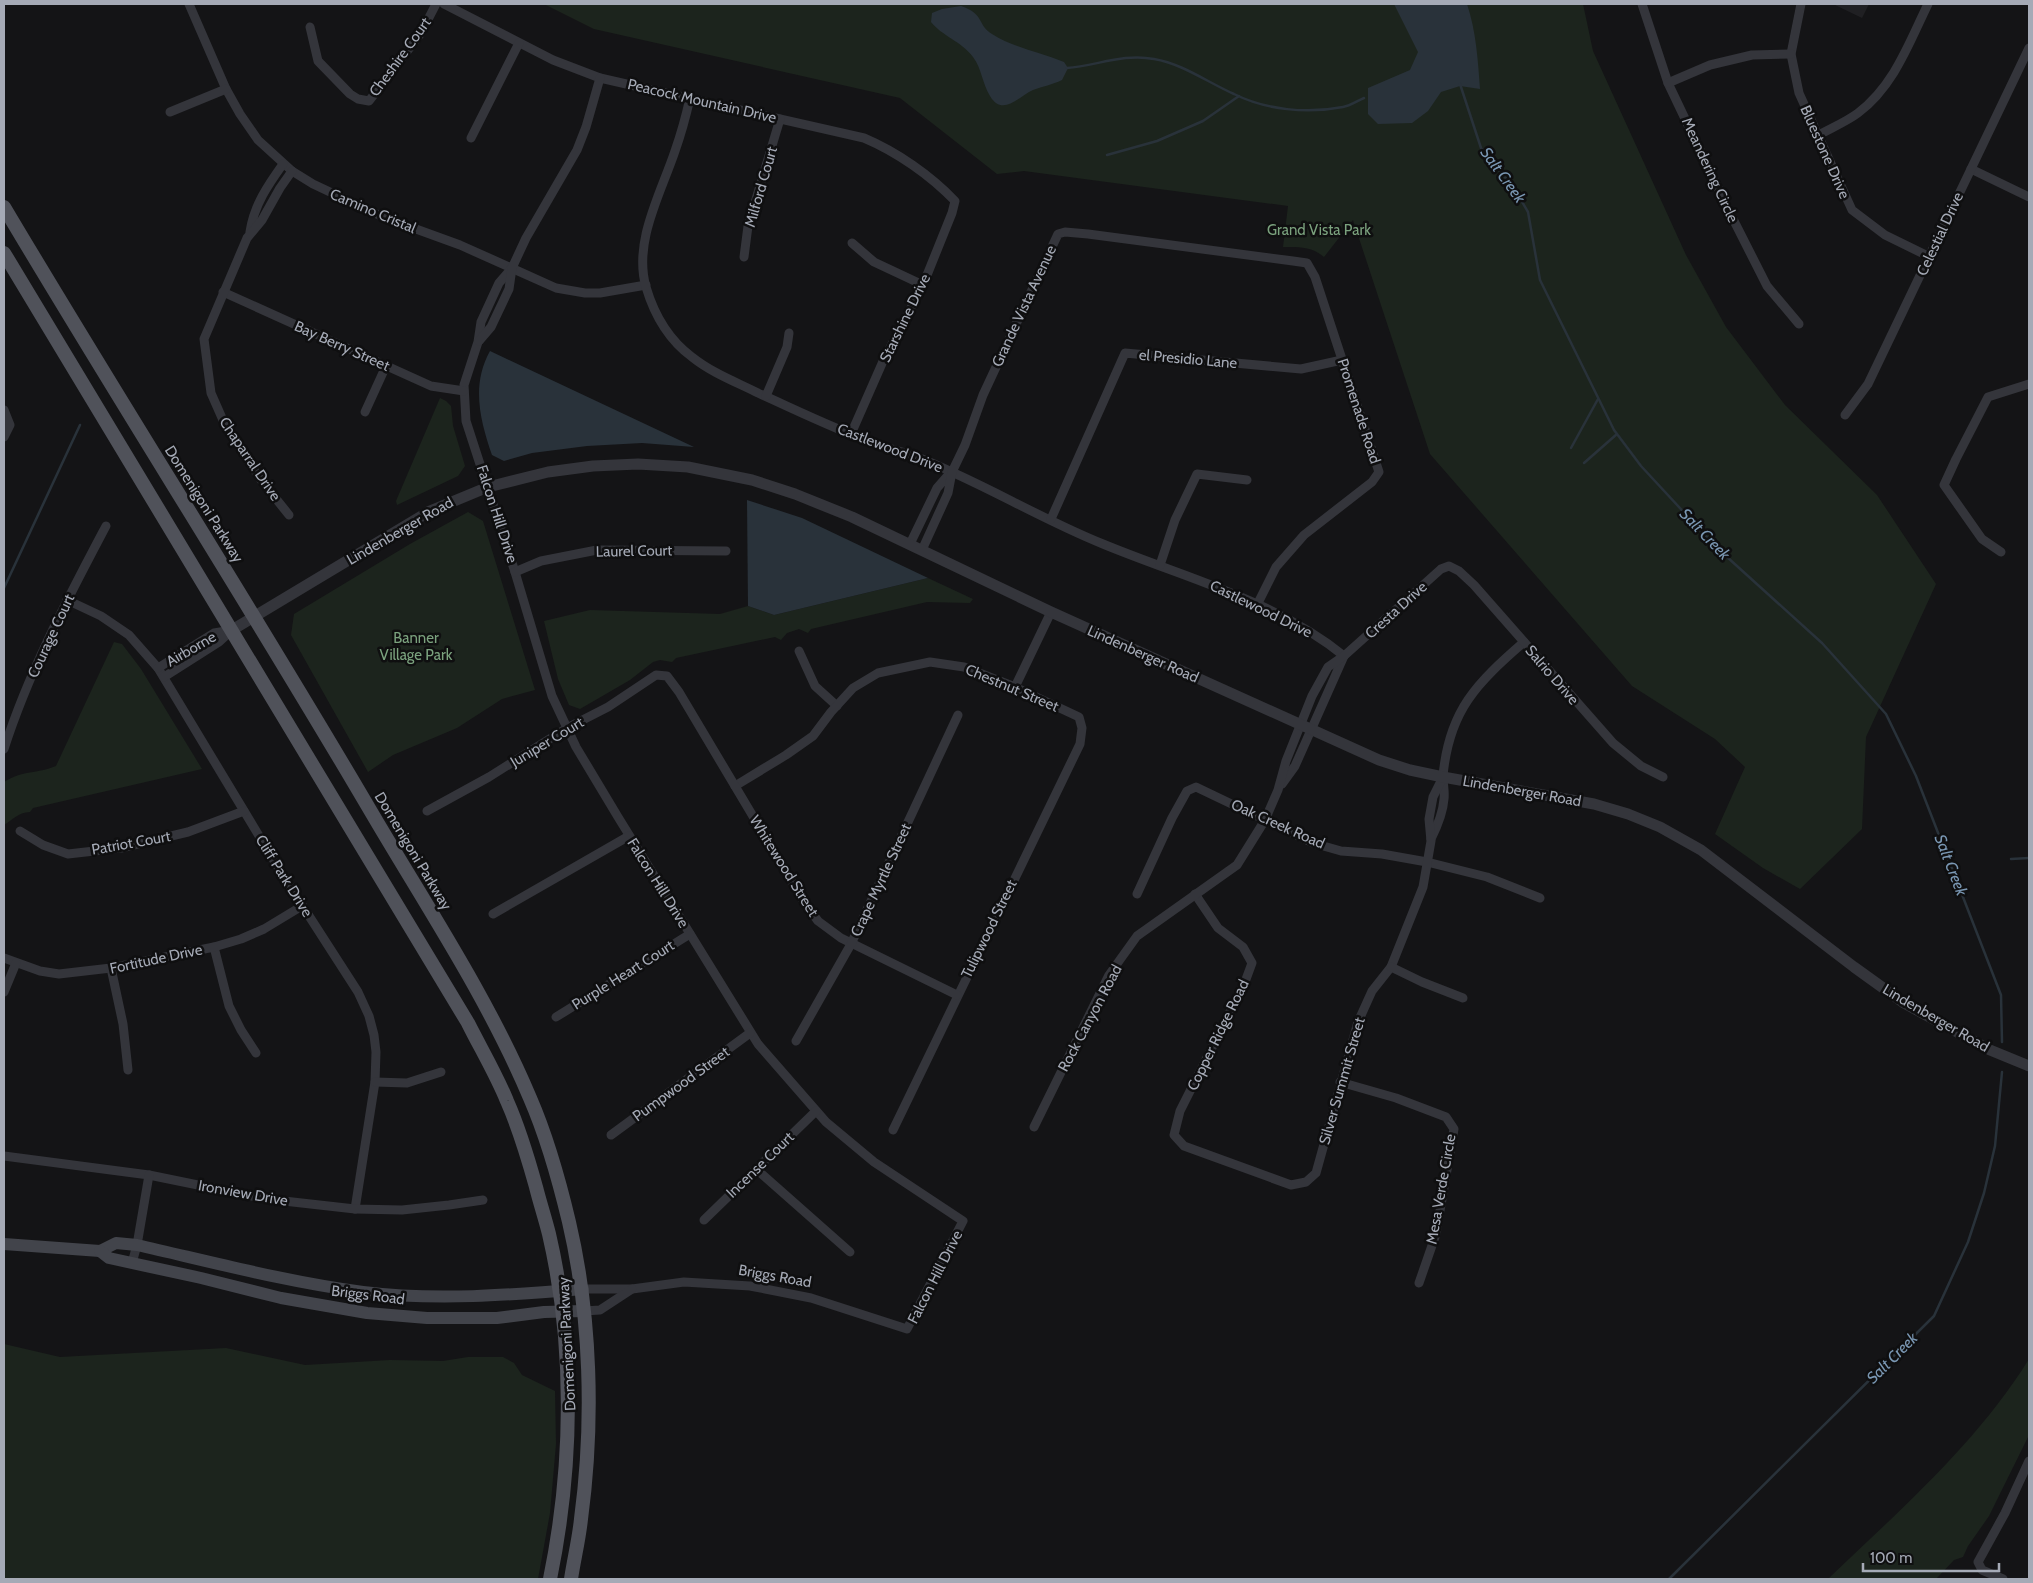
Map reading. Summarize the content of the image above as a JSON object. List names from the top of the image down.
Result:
{
  "streets": {
    "main road": ["Domenigoni Parkway", "Briggs Road"],
    "street": [
      "Cheshire Court",
      "Peacock Mountain Drive",
      "Bluestone Drive",
      "Meandering Circle",
      "Milford Court",
      "Camino Cristal",
      "Celestial Drive",
      "Grande Vista Avenue",
      "Starshine Drive",
      "Bay Berry Street",
      "el Presidio Lane",
      "Promenade Road",
      "Castlewood Drive",
      "Chaparral Drive",
      "Falcon Hill Drive",
      "Lindenberger Road",
      "Laurel Court",
      "Cresta Drive",
      "Courage Court",
      "Airborne",
      "Salrio Drive",
      "Chestnut Street",
      "Juniper Court",
      "Oak Creek Road",
      "Patriot Court",
      "Whitewood Street",
      "Cliff Park Drive",
      "Crape Myrtle Street",
      "Tulipwood Street",
      "Fortitude Drive",
      "Purple Heart Court",
      "Rock Canyon Road",
      "Copper Ridge Road",
      "Silver Summit Street",
      "Pumpwood Street",
      "Incense Court",
      "Mesa Verde Circle",
      "Ironview Drive"
    ]
  },
  "crossings": [
    ["Peacock Mountain Drive", "Milford Court"],
    ["Peacock Mountain Drive", "Starshine Drive"],
    ["Peacock Mountain Drive", "Castlewood Drive"],
    ["Peacock Mountain Drive", "Falcon Hill Drive"],
    ["Bluestone Drive", "Celestial Drive"],
    ["Camino Cristal", "Castlewood Drive"],
    ["Camino Cristal", "Chaparral Drive"],
    ["Camino Cristal", "Falcon Hill Drive"],
    ["Grande Vista Avenue", "Promenade Road"],
    ["Grande Vista Avenue", "Castlewood Drive"],
    ["Grande Vista Avenue", "Lindenberger Road"],
    ["Starshine Drive", "Castlewood Drive"],
    ["Bay Berry Street", "Chaparral Drive"],
    ["Bay Berry Street", "Falcon Hill Drive"],
    ["el Presidio Lane", "Promenade Road"],
    ["el Presidio Lane", "Castlewood Drive"],
    ["Promenade Road", "Castlewood Drive"],
    ["Castlewood Drive", "Cresta Drive"],
    ["Domenigoni Parkway", "Lindenberger Road"],
    ["Domenigoni Parkway", "Airborne"],
    ["Domenigoni Parkway", "Briggs Road"],
    ["Falcon Hill Drive", "Lindenberger Road"],
    ["Falcon Hill Drive", "Laurel Court"],
    ["Falcon Hill Drive", "Juniper Court"],
    ["Falcon Hill Drive", "Purple Heart Court"],
    ["Falcon Hill Drive", "Pumpwood Street"],
    ["Falcon Hill Drive", "Incense Court"],
    ["Falcon Hill Drive", "Briggs Road"],
    ["Lindenberger Road", "Cresta Drive"],
    ["Lindenberger Road", "Airborne"],
    ["Lindenberger Road", "Rock Canyon Road"],
    ["Lindenberger Road", "Silver Summit Street"],
    ["Cresta Drive", "Salrio Drive"],
    ["Cresta Drive", "Rock Canyon Road"],
    ["Courage Court", "Cliff Park Drive"],
    ["Airborne", "Cliff Park Drive"],
    ["Salrio Drive", "Silver Summit Street"],
    ["Chestnut Street", "Whitewood Street"],
    ["Chestnut Street", "Tulipwood Street"],
    ["Juniper Court", "Whitewood Street"],
    ["Oak Creek Road", "Rock Canyon Road"],
    ["Oak Creek Road", "Silver Summit Street"],
    ["Patriot Court", "Cliff Park Drive"],
    ["Whitewood Street", "Crape Myrtle Street"],
    ["Whitewood Street", "Tulipwood Street"],
    ["Cliff Park Drive", "Fortitude Drive"],
    ["Cliff Park Drive", "Ironview Drive"],
    ["Rock Canyon Road", "Copper Ridge Road"],
    ["Copper Ridge Road", "Silver Summit Street"],
    ["Silver Summit Street", "Mesa Verde Circle"]
  ],
  "water": ["Salt Creek"],
  "parks": ["Grand Vista Park", "Banner Village Park"],
  "scale_bar": "100 m"
}
